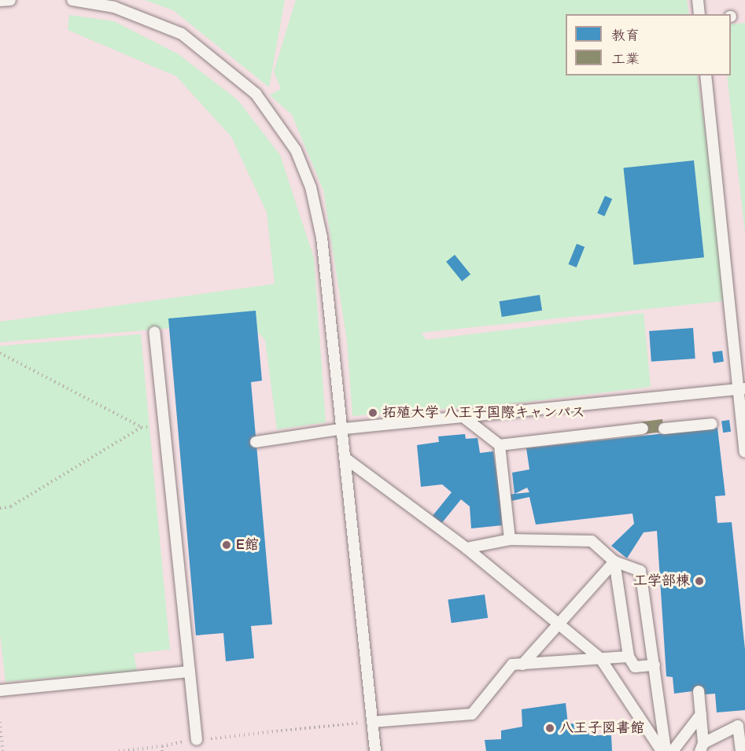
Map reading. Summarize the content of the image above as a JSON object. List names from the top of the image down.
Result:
{
  "places": [
    "拓殖大学 八王子国際キャンパス",
    "E館",
    "工学部棟",
    "八王子図書館"
  ],
  "legend": ["教育", "工業"]
}
